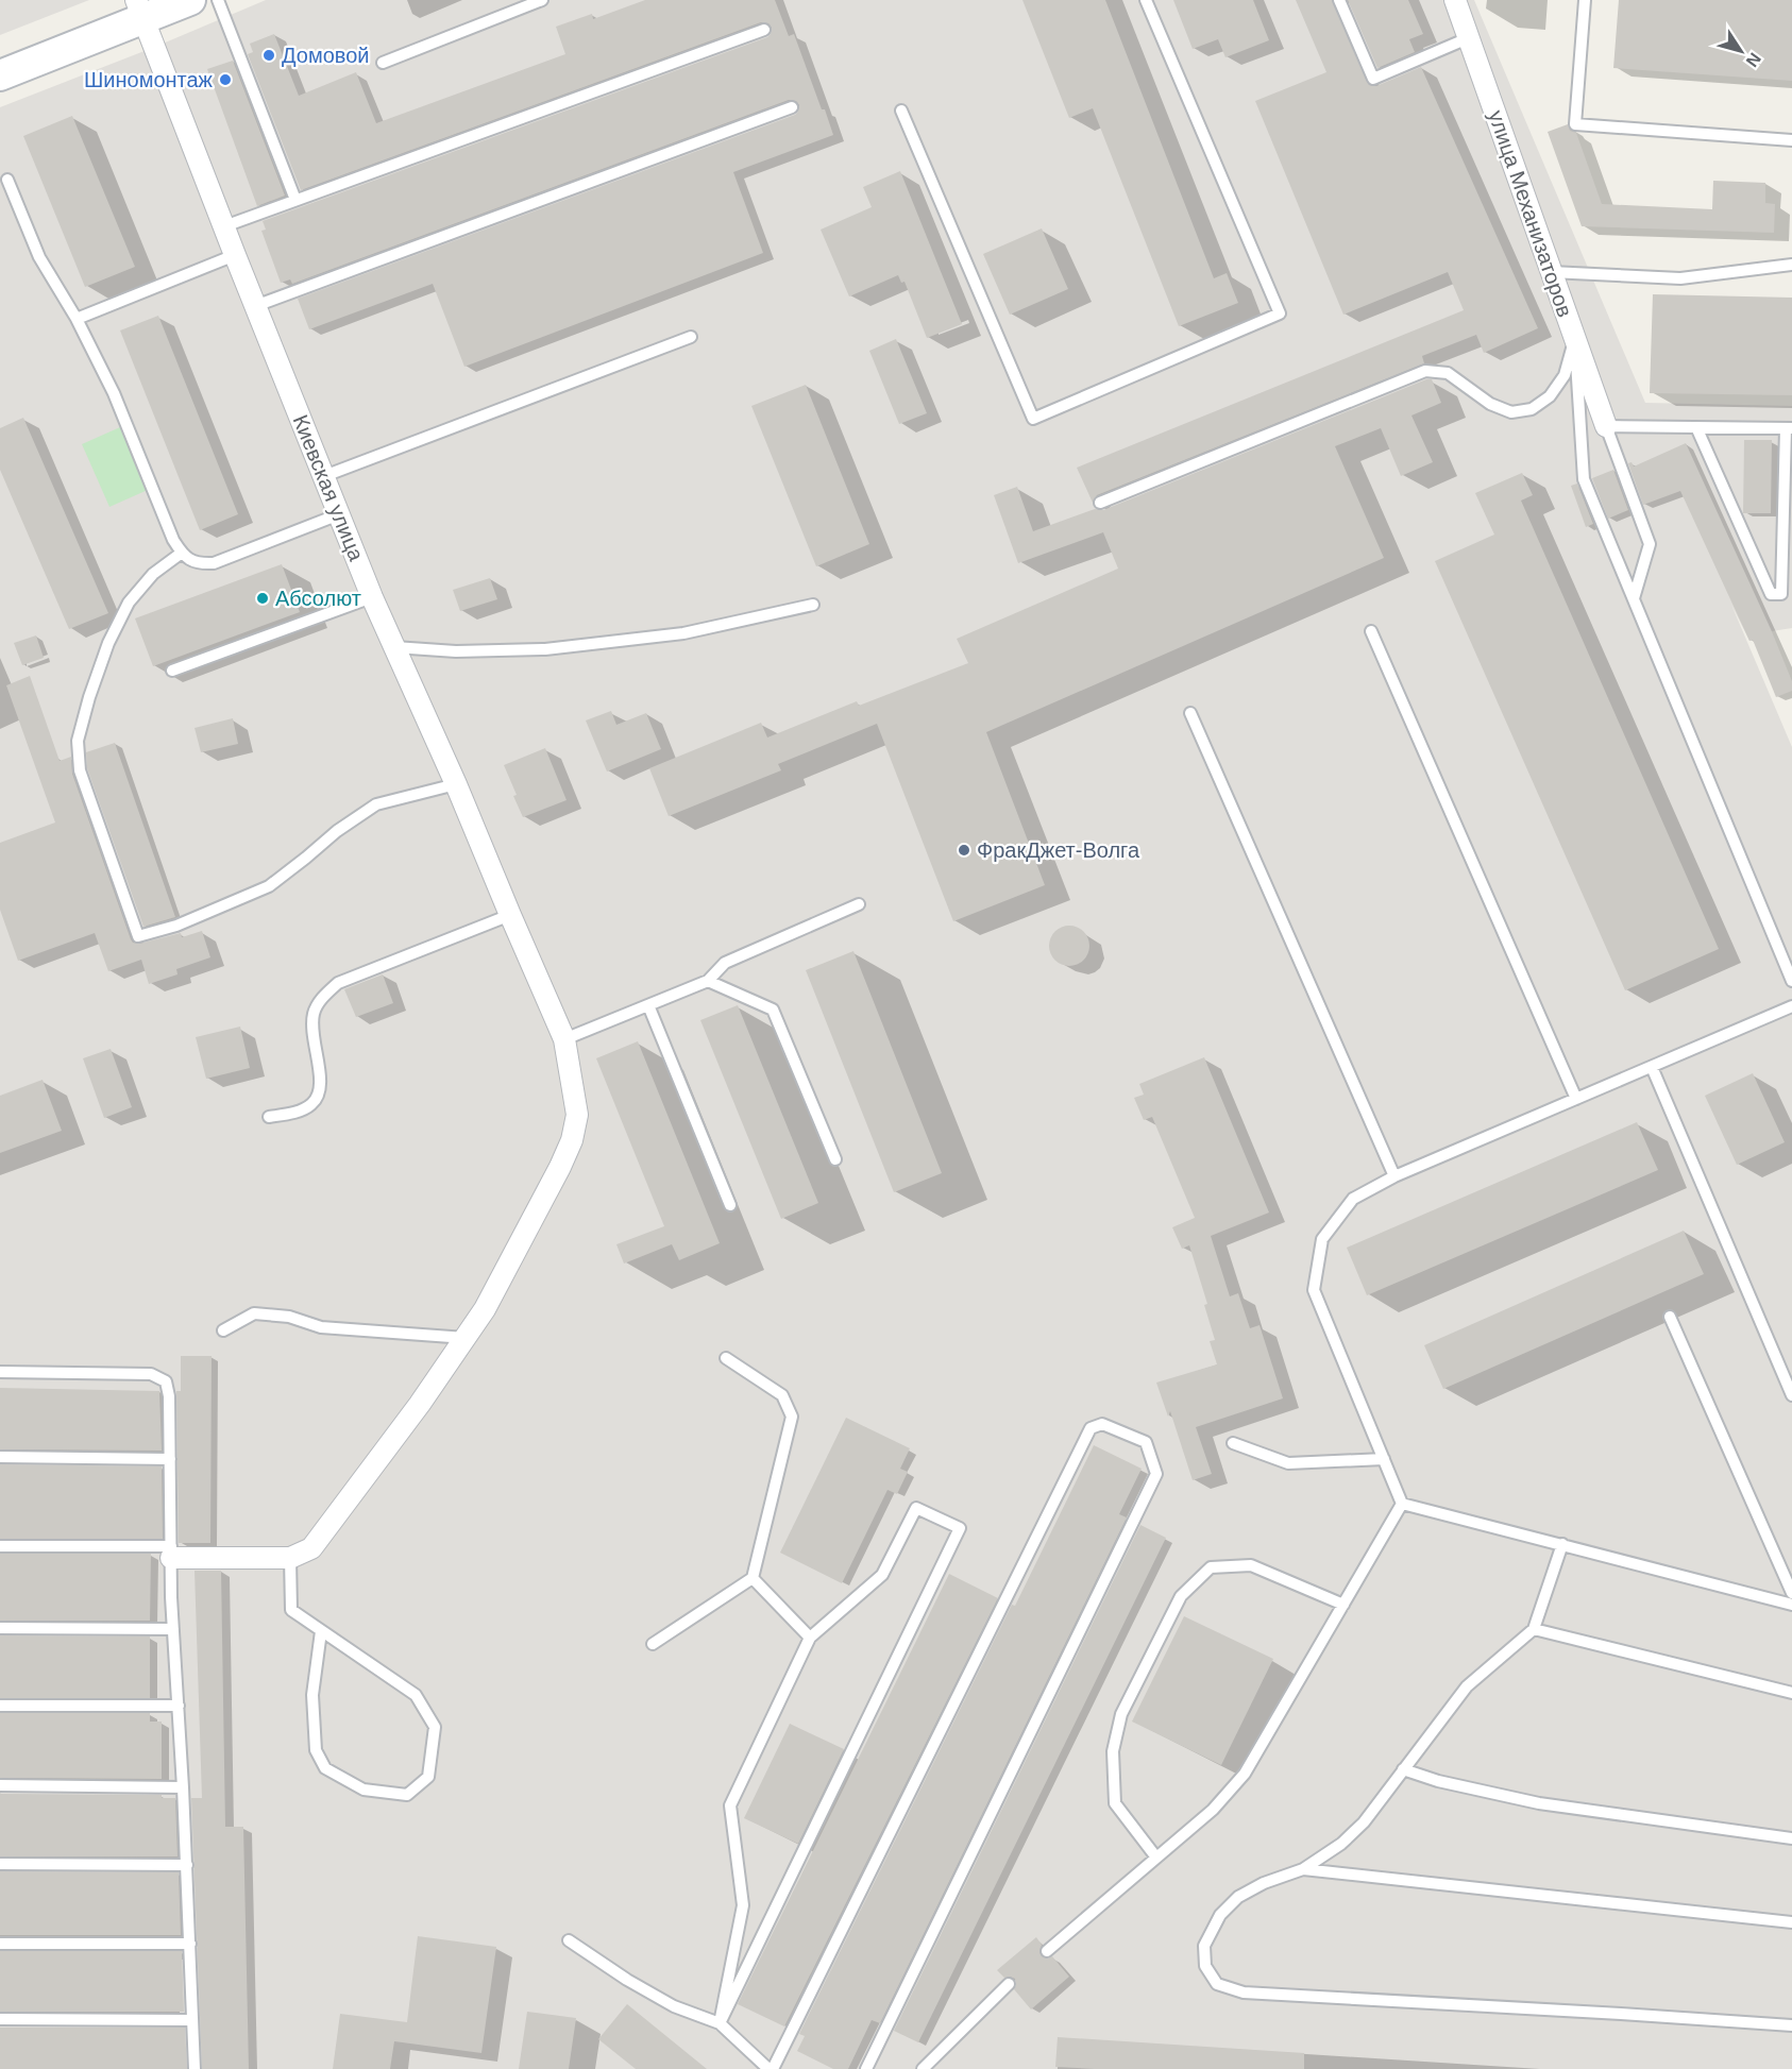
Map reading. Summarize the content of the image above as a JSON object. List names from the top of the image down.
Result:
{
  "streets": {
    "street": ["улица Механизаторов", "Киевская улица"]
  },
  "places": [
    "Домовой",
    "Шиномонтаж",
    "Абсолют",
    "ФракДжет-Волга"
  ],
  "north": "bottom right"
}
